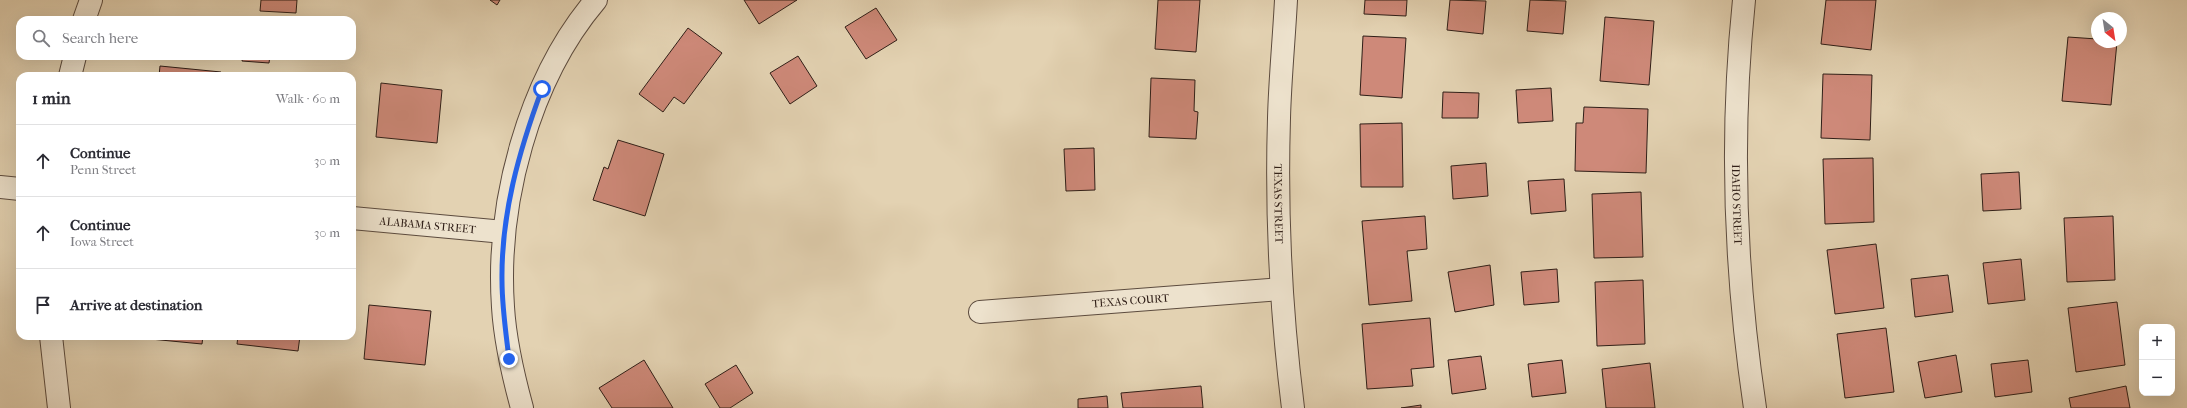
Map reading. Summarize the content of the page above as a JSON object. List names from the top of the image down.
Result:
{
  "streets": {
    "street": [
      "TEXAS STREET",
      "IDAHO STREET",
      "ALABAMA STREET",
      "TEXAS COURT"
    ]
  },
  "crossings": [
    ["TEXAS STREET", "TEXAS COURT"]
  ],
  "north": "bottom right",
  "page": {
    "search": "Search here",
    "heading": ["1 min", "Walk · 60 m"],
    "list": [
      ["Continue", "Penn Street", "30 m"],
      ["Continue", "Iowa Street", "30 m"],
      "Arrive at destination"
    ],
    "map_buttons": ["+", "−"]
  }
}
